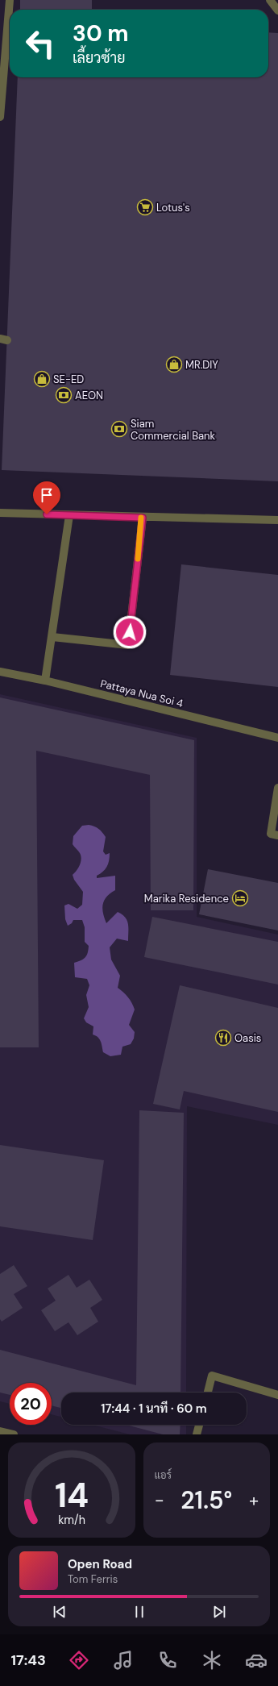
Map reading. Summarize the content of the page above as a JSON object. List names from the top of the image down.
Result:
{
  "streets": {
    "street": ["Pattaya Nua Soi 4"]
  },
  "places": {
    "supermarket": ["Lotus's"],
    "shop": ["MR.DIY", "SE-ED"],
    "bank": ["AEON", "Siam Commercial Bank"],
    "hotel": ["Marika Residence"],
    "restaurant": ["Oasis"]
  },
  "page": {
    "turn": ["30 m", "เลี้ยวซ้าย"],
    "limit": "20",
    "trip": "17:44 · 1 นาที · 60 m",
    "tile": "แอร์",
    "heat": ["−", "21.5°", "+"],
    "song": ["Open Road", "Tom Ferris"],
    "tabs": "17:43",
    "gauge": ["14", "km/h"]
  }
}
